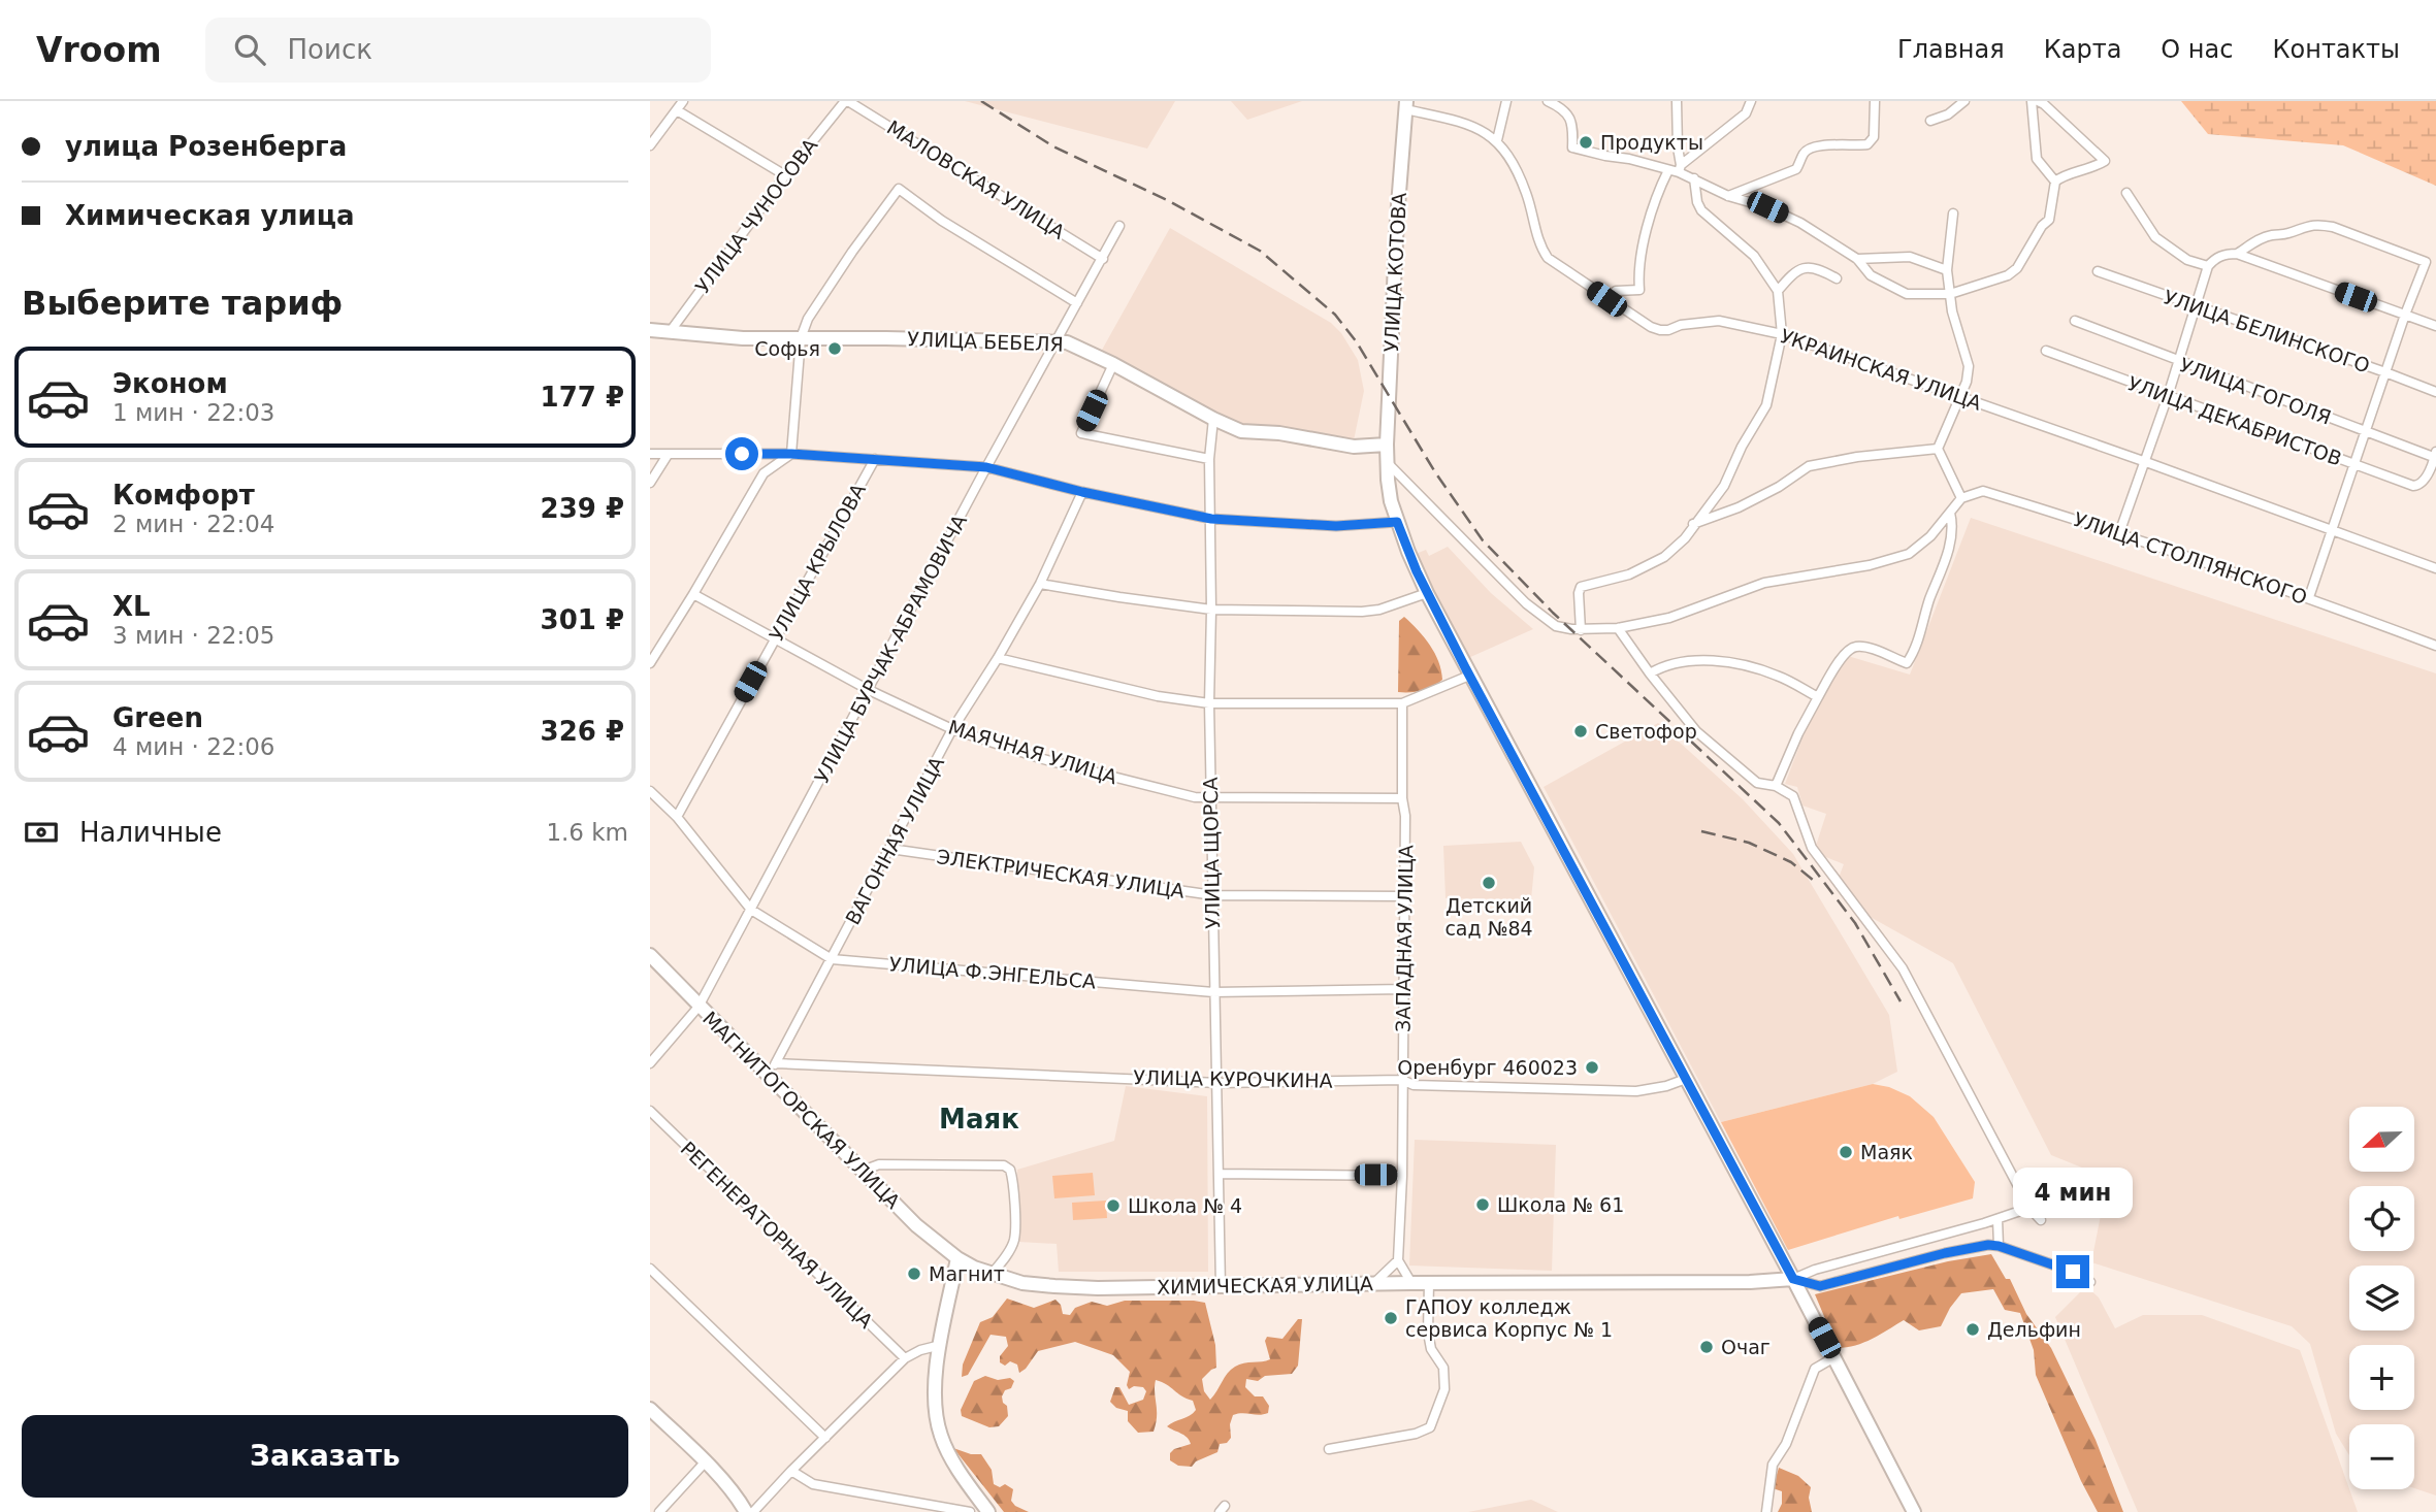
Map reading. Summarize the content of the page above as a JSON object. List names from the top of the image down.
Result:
{
  "streets": {
    "street": [
      "МАЛОВСКАЯ УЛИЦА",
      "УЛИЦА ЧУНОСОВА",
      "УЛИЦА КОТОВА",
      "УЛИЦА БЕЛИНСКОГО",
      "УЛИЦА БЕБЕЛЯ",
      "УКРАИНСКАЯ УЛИЦА",
      "УЛИЦА ГОГОЛЯ",
      "УЛИЦА ДЕКАБРИСТОВ",
      "УЛИЦА СТОЛПЯНСКОГО",
      "УЛИЦА КРЫЛОВА",
      "УЛИЦА БУРЧАК-АБРАМОВИЧА",
      "МАЯЧНАЯ УЛИЦА",
      "ВАГОННАЯ УЛИЦА",
      "УЛИЦА ЩОРСА",
      "ЭЛЕКТРИЧЕСКАЯ УЛИЦА",
      "ЗАПАДНАЯ УЛИЦА",
      "УЛИЦА Ф.ЭНГЕЛЬСА",
      "УЛИЦА КУРОЧКИНА",
      "МАГНИТОГОРСКАЯ УЛИЦА",
      "РЕГЕНЕРАТОРНАЯ УЛИЦА",
      "ХИМИЧЕСКАЯ УЛИЦА"
    ]
  },
  "crossings": [
    ["МАЛОВСКАЯ УЛИЦА", "УЛИЦА ЧУНОСОВА"],
    ["МАЛОВСКАЯ УЛИЦА", "УЛИЦА БУРЧАК-АБРАМОВИЧА"],
    ["УЛИЦА ЧУНОСОВА", "УЛИЦА БЕБЕЛЯ"],
    ["УЛИЦА КОТОВА", "УЛИЦА БЕБЕЛЯ"],
    ["УЛИЦА КОТОВА", "УКРАИНСКАЯ УЛИЦА"],
    ["УЛИЦА КОТОВА", "УЛИЦА КУРОЧКИНА"],
    ["УЛИЦА КОТОВА", "ХИМИЧЕСКАЯ УЛИЦА"],
    ["УЛИЦА БЕБЕЛЯ", "УЛИЦА БУРЧАК-АБРАМОВИЧА"],
    ["УЛИЦА БЕБЕЛЯ", "УЛИЦА ЩОРСА"],
    ["УЛИЦА ГОГОЛЯ", "УЛИЦА ДЕКАБРИСТОВ"],
    ["УЛИЦА КРЫЛОВА", "МАЯЧНАЯ УЛИЦА"],
    ["УЛИЦА КРЫЛОВА", "УЛИЦА Ф.ЭНГЕЛЬСА"],
    ["УЛИЦА БУРЧАК-АБРАМОВИЧА", "МАЯЧНАЯ УЛИЦА"],
    ["УЛИЦА БУРЧАК-АБРАМОВИЧА", "УЛИЦА Ф.ЭНГЕЛЬСА"],
    ["УЛИЦА БУРЧАК-АБРАМОВИЧА", "МАГНИТОГОРСКАЯ УЛИЦА"],
    ["МАЯЧНАЯ УЛИЦА", "ВАГОННАЯ УЛИЦА"],
    ["МАЯЧНАЯ УЛИЦА", "УЛИЦА ЩОРСА"],
    ["МАЯЧНАЯ УЛИЦА", "ЗАПАДНАЯ УЛИЦА"],
    ["ВАГОННАЯ УЛИЦА", "ЭЛЕКТРИЧЕСКАЯ УЛИЦА"],
    ["ВАГОННАЯ УЛИЦА", "УЛИЦА Ф.ЭНГЕЛЬСА"],
    ["ВАГОННАЯ УЛИЦА", "УЛИЦА КУРОЧКИНА"],
    ["ВАГОННАЯ УЛИЦА", "МАГНИТОГОРСКАЯ УЛИЦА"],
    ["УЛИЦА ЩОРСА", "ЭЛЕКТРИЧЕСКАЯ УЛИЦА"],
    ["УЛИЦА ЩОРСА", "УЛИЦА Ф.ЭНГЕЛЬСА"],
    ["УЛИЦА ЩОРСА", "УЛИЦА КУРОЧКИНА"],
    ["УЛИЦА ЩОРСА", "ХИМИЧЕСКАЯ УЛИЦА"],
    ["ЭЛЕКТРИЧЕСКАЯ УЛИЦА", "ЗАПАДНАЯ УЛИЦА"],
    ["ЗАПАДНАЯ УЛИЦА", "УЛИЦА Ф.ЭНГЕЛЬСА"],
    ["ЗАПАДНАЯ УЛИЦА", "УЛИЦА КУРОЧКИНА"],
    ["МАГНИТОГОРСКАЯ УЛИЦА", "ХИМИЧЕСКАЯ УЛИЦА"]
  ],
  "districts": ["Маяк"],
  "places": [
    "Продукты",
    "Софья",
    "Светофор",
    "Детский сад №84",
    "Оренбург 460023",
    "Маяк",
    "Школа № 61",
    "Школа № 4",
    "Магнит",
    "ГАПОУ колледж сервиса Корпус № 1",
    "Дельфин",
    "Очаг"
  ],
  "north": "left",
  "page": {
    "header": "Vroom",
    "search": "Поиск",
    "nav": [
      "Главная",
      "Карта",
      "О нас",
      "Контакты"
    ],
    "banner": ["улица Розенберга", "Химическая улица"],
    "heading": "Выберите тариф",
    "list": [
      {
        "name": "Эконом",
        "note": "1 мин · 22:03",
        "value": "177 ₽"
      },
      {
        "name": "Комфорт",
        "note": "2 мин · 22:04",
        "value": "239 ₽"
      },
      {
        "name": "XL",
        "note": "3 мин · 22:05",
        "value": "301 ₽"
      },
      {
        "name": "Green",
        "note": "4 мин · 22:06",
        "value": "326 ₽"
      }
    ],
    "pay": ["Наличные", "1.6 km"],
    "map_buttons": ["+", "−"],
    "bubble": "4 мин",
    "buttons": "Заказать"
  }
}
